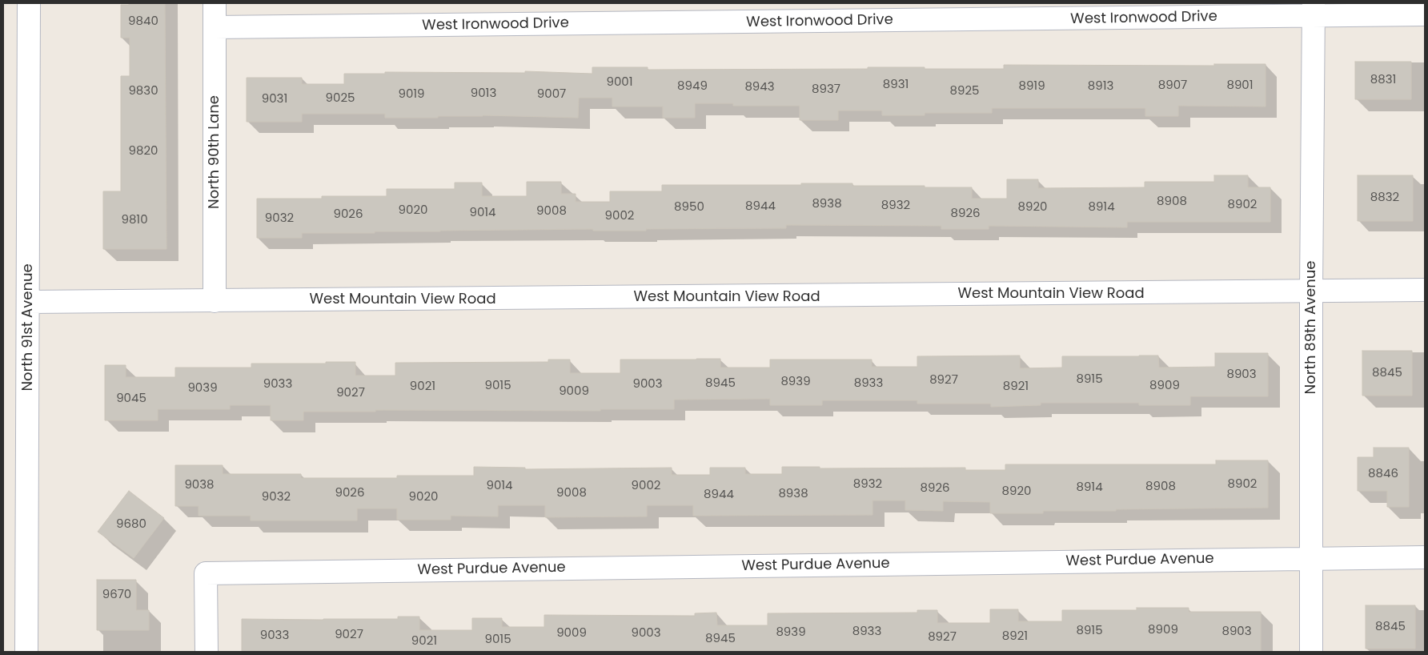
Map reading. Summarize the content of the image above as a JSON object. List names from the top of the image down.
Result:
{
  "streets": {
    "street": [
      "West Ironwood Drive",
      "North 90th Lane",
      "West Mountain View Road",
      "North 91st Avenue",
      "North 89th Avenue",
      "West Purdue Avenue"
    ]
  },
  "crossings": [
    ["West Ironwood Drive", "North 90th Lane"],
    ["West Ironwood Drive", "North 89th Avenue"],
    ["North 90th Lane", "West Mountain View Road"],
    ["West Mountain View Road", "North 91st Avenue"],
    ["West Mountain View Road", "North 89th Avenue"],
    ["North 89th Avenue", "West Purdue Avenue"]
  ],
  "house_numbers": [
    "9840",
    "8831",
    "9001",
    "8931",
    "8907",
    "8901",
    "8949",
    "8919",
    "8913",
    "8943",
    "8937",
    "9830",
    "8925",
    "9013",
    "9019",
    "9007",
    "9025",
    "9031",
    "9820",
    "8832",
    "8908",
    "8938",
    "8902",
    "8932",
    "8944",
    "8950",
    "8920",
    "8914",
    "9020",
    "9008",
    "9014",
    "8926",
    "9026",
    "9002",
    "9032",
    "9810",
    "8845",
    "8903",
    "8915",
    "8927",
    "8939",
    "8945",
    "8933",
    "9033",
    "9003",
    "9015",
    "8909",
    "9021",
    "8921",
    "9039",
    "9009",
    "9027",
    "9045",
    "8846",
    "8932",
    "8902",
    "9038",
    "9014",
    "9002",
    "8908",
    "8914",
    "8926",
    "8920",
    "9026",
    "9008",
    "8938",
    "8944",
    "9032",
    "9020",
    "9680",
    "9670",
    "8845",
    "8909",
    "8915",
    "8933",
    "8903",
    "8939",
    "9009",
    "9003",
    "9027",
    "9033",
    "8921",
    "8927",
    "8945",
    "9015",
    "9021"
  ]
}
